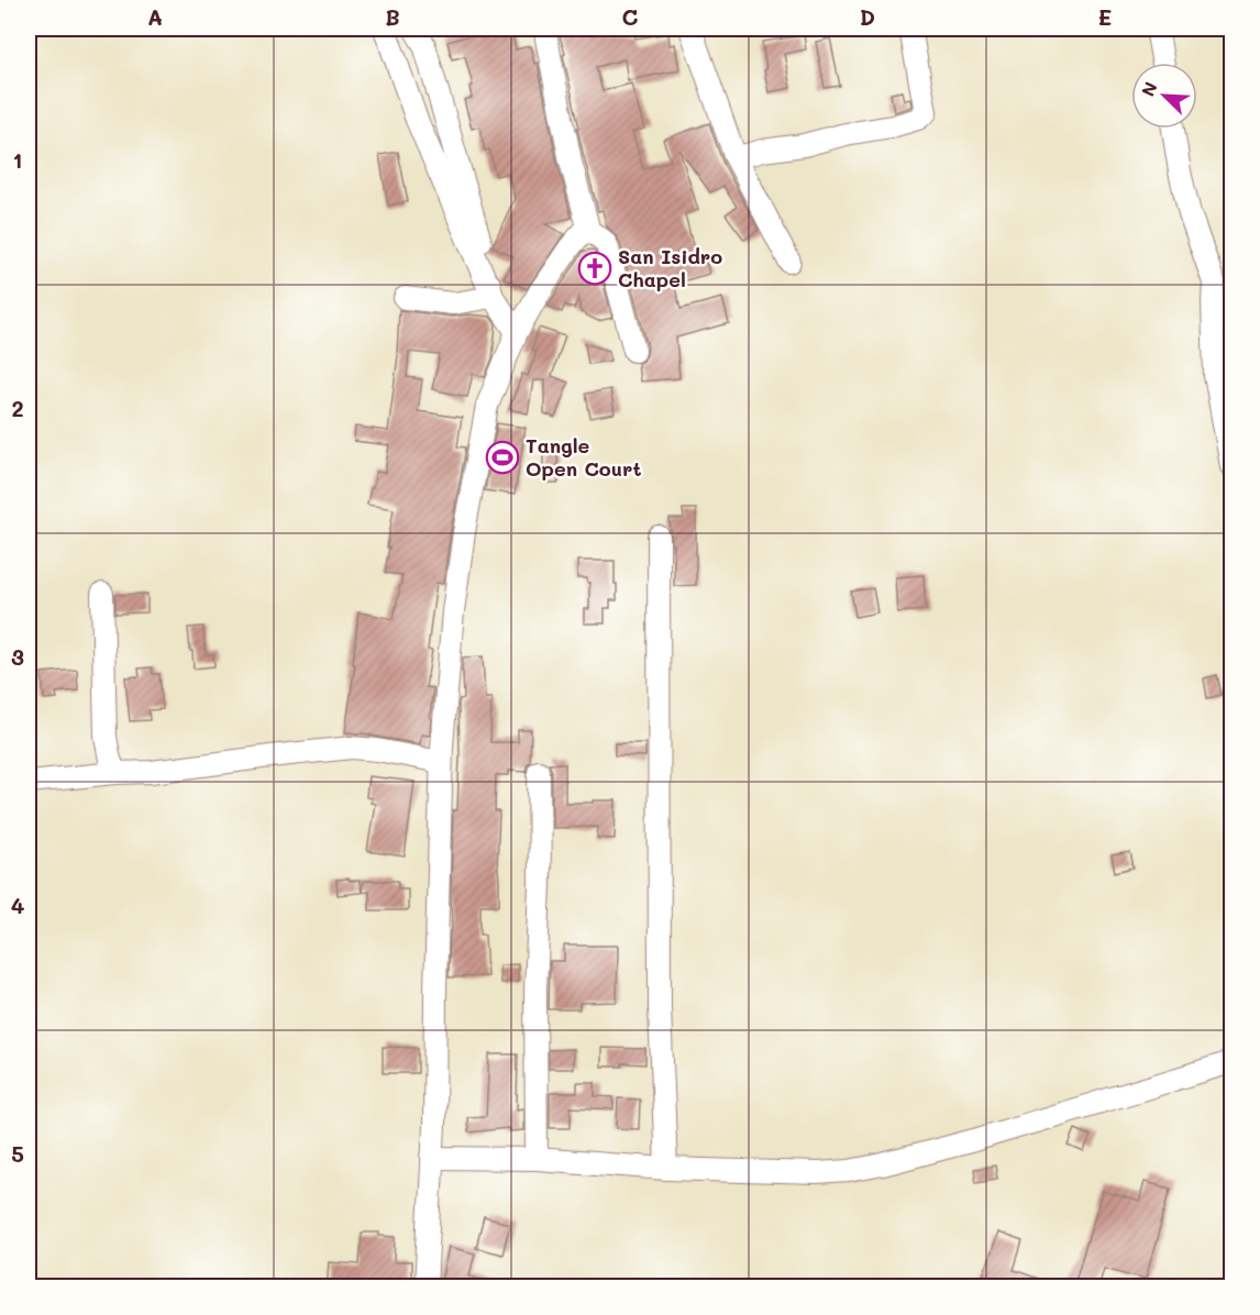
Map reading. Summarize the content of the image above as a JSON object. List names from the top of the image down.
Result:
{
  "places": {
    "church": ["San Isidro Chapel"],
    "sports": ["Tangle Open Court"]
  },
  "north": "top left",
  "grid": {
    "columns": [
      "A",
      "B",
      "C",
      "D",
      "E"
    ],
    "rows": [
      "1",
      "2",
      "3",
      "4",
      "5"
    ]
  }
}
